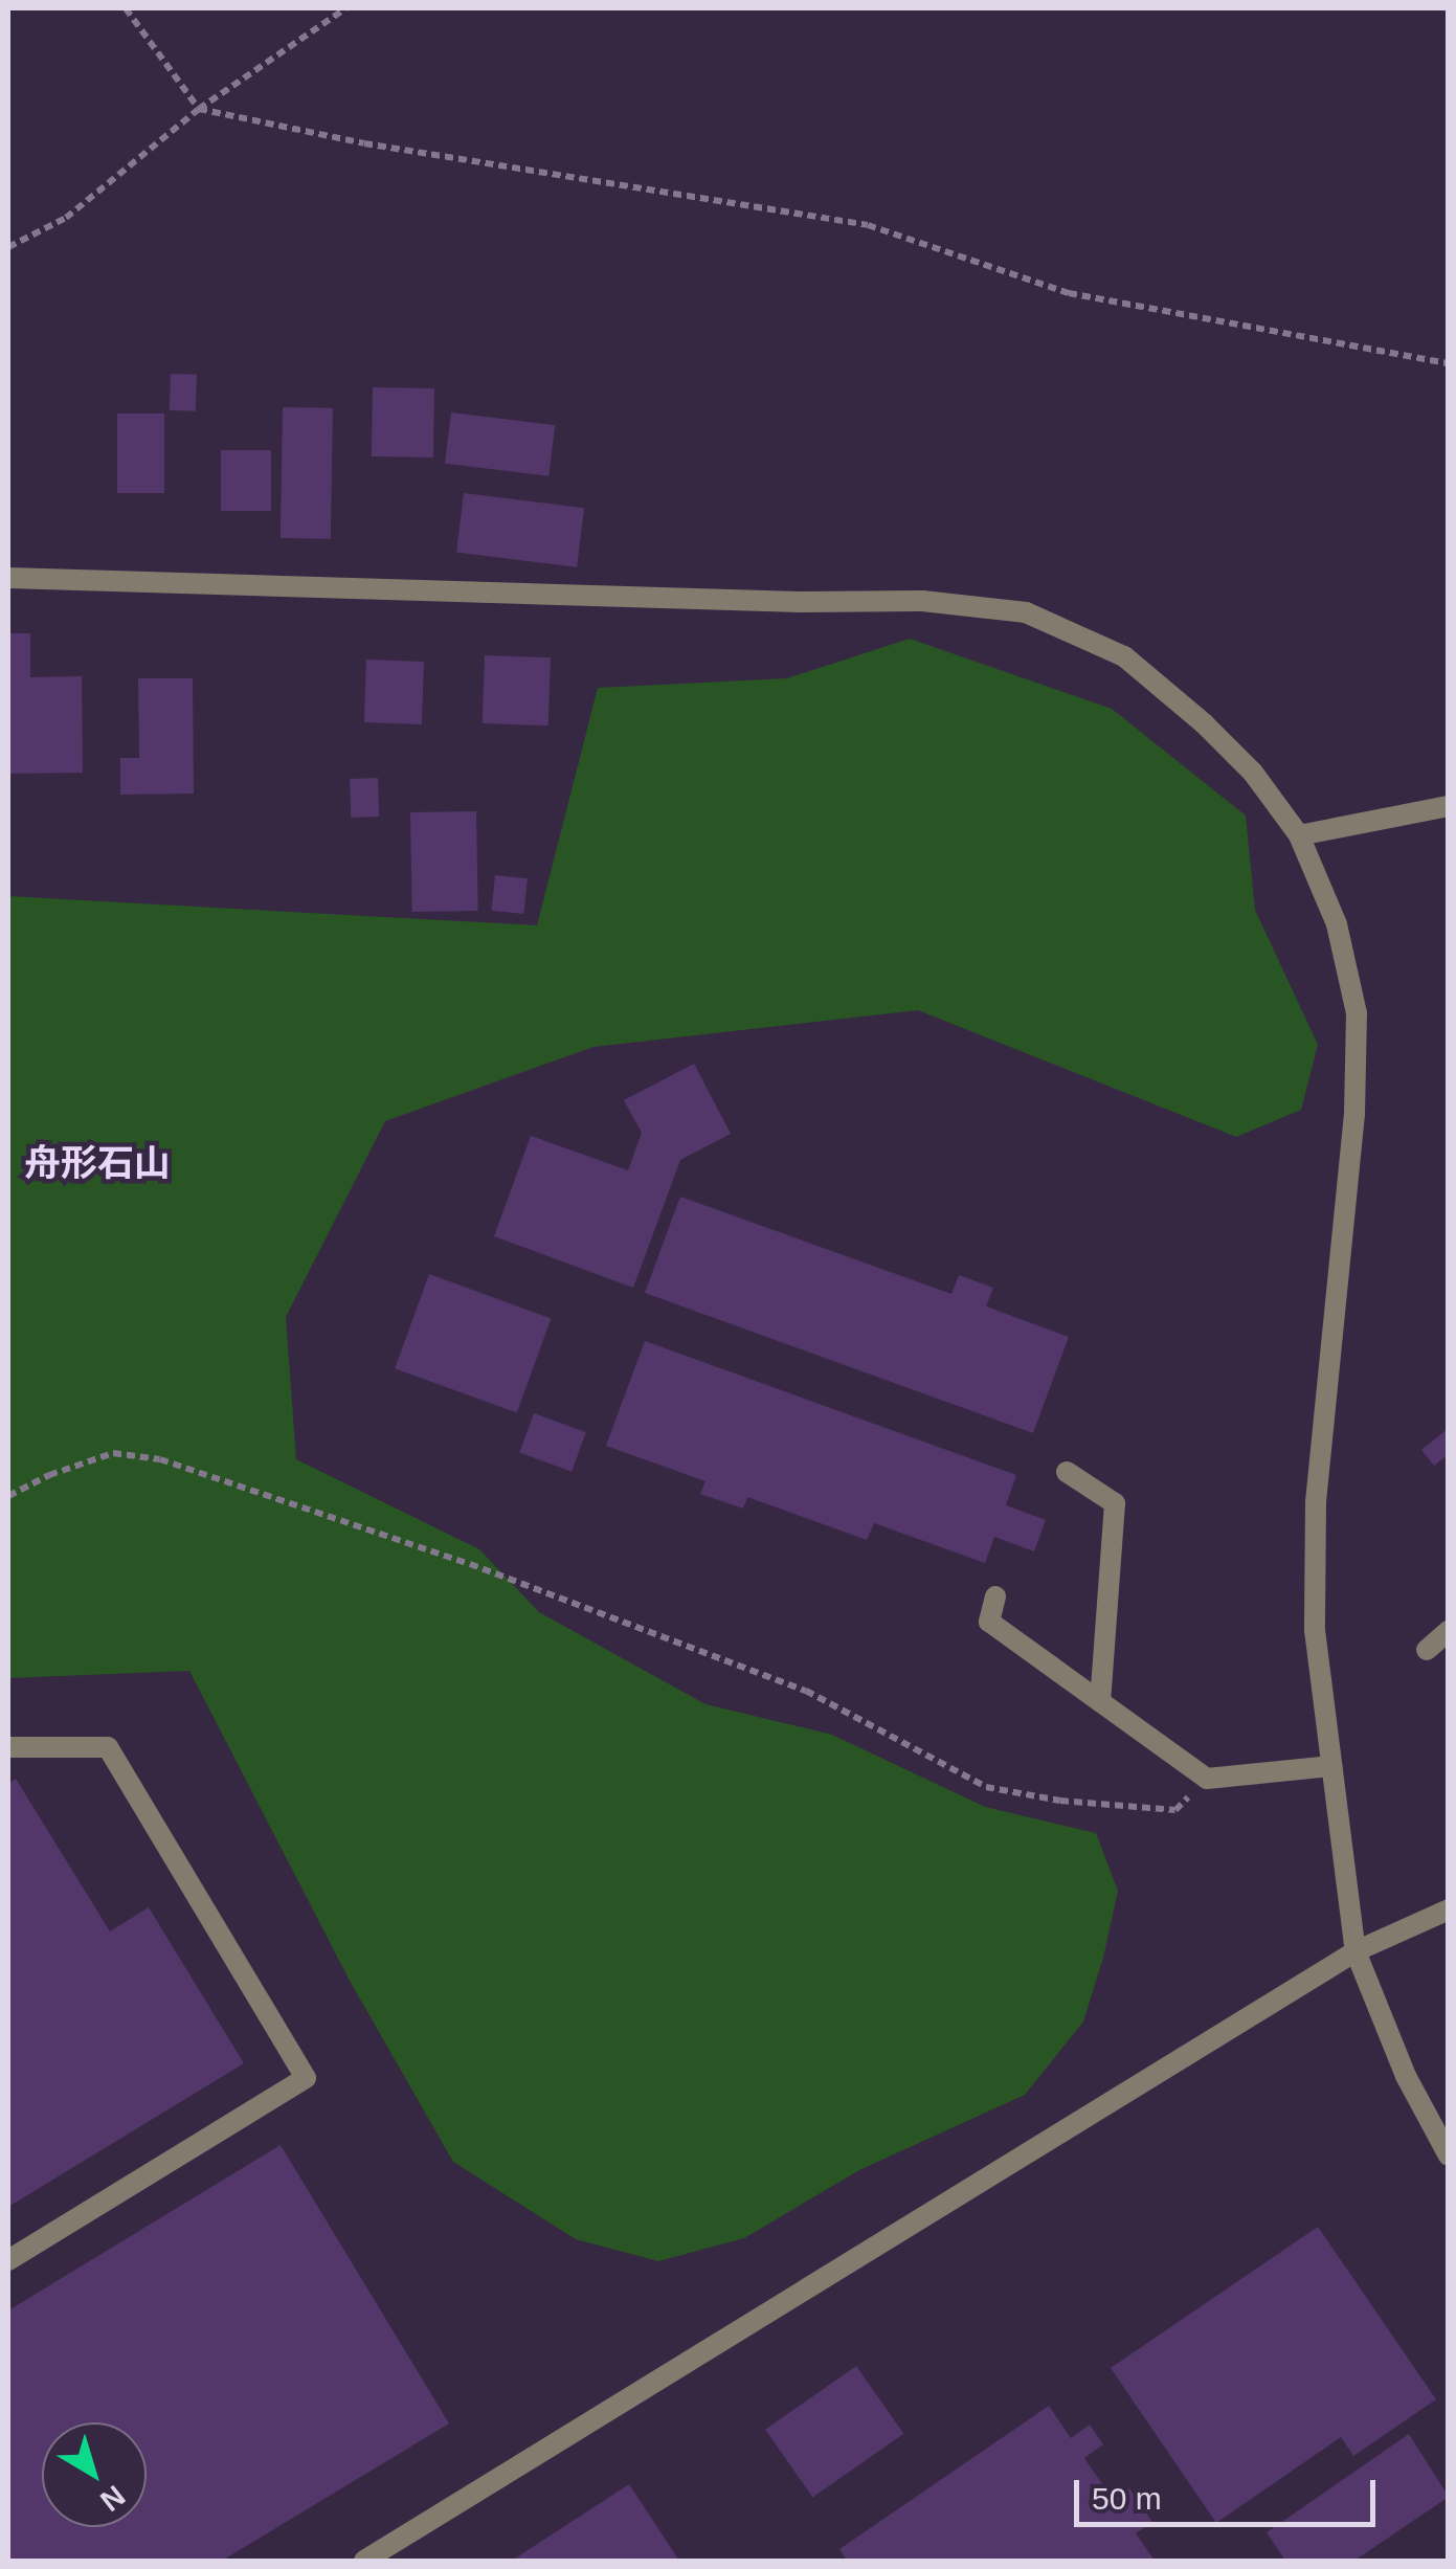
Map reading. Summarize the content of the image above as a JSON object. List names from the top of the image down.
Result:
{
  "districts": ["舟形石山"],
  "scale_bar": "50 m",
  "north": "bottom right"
}
